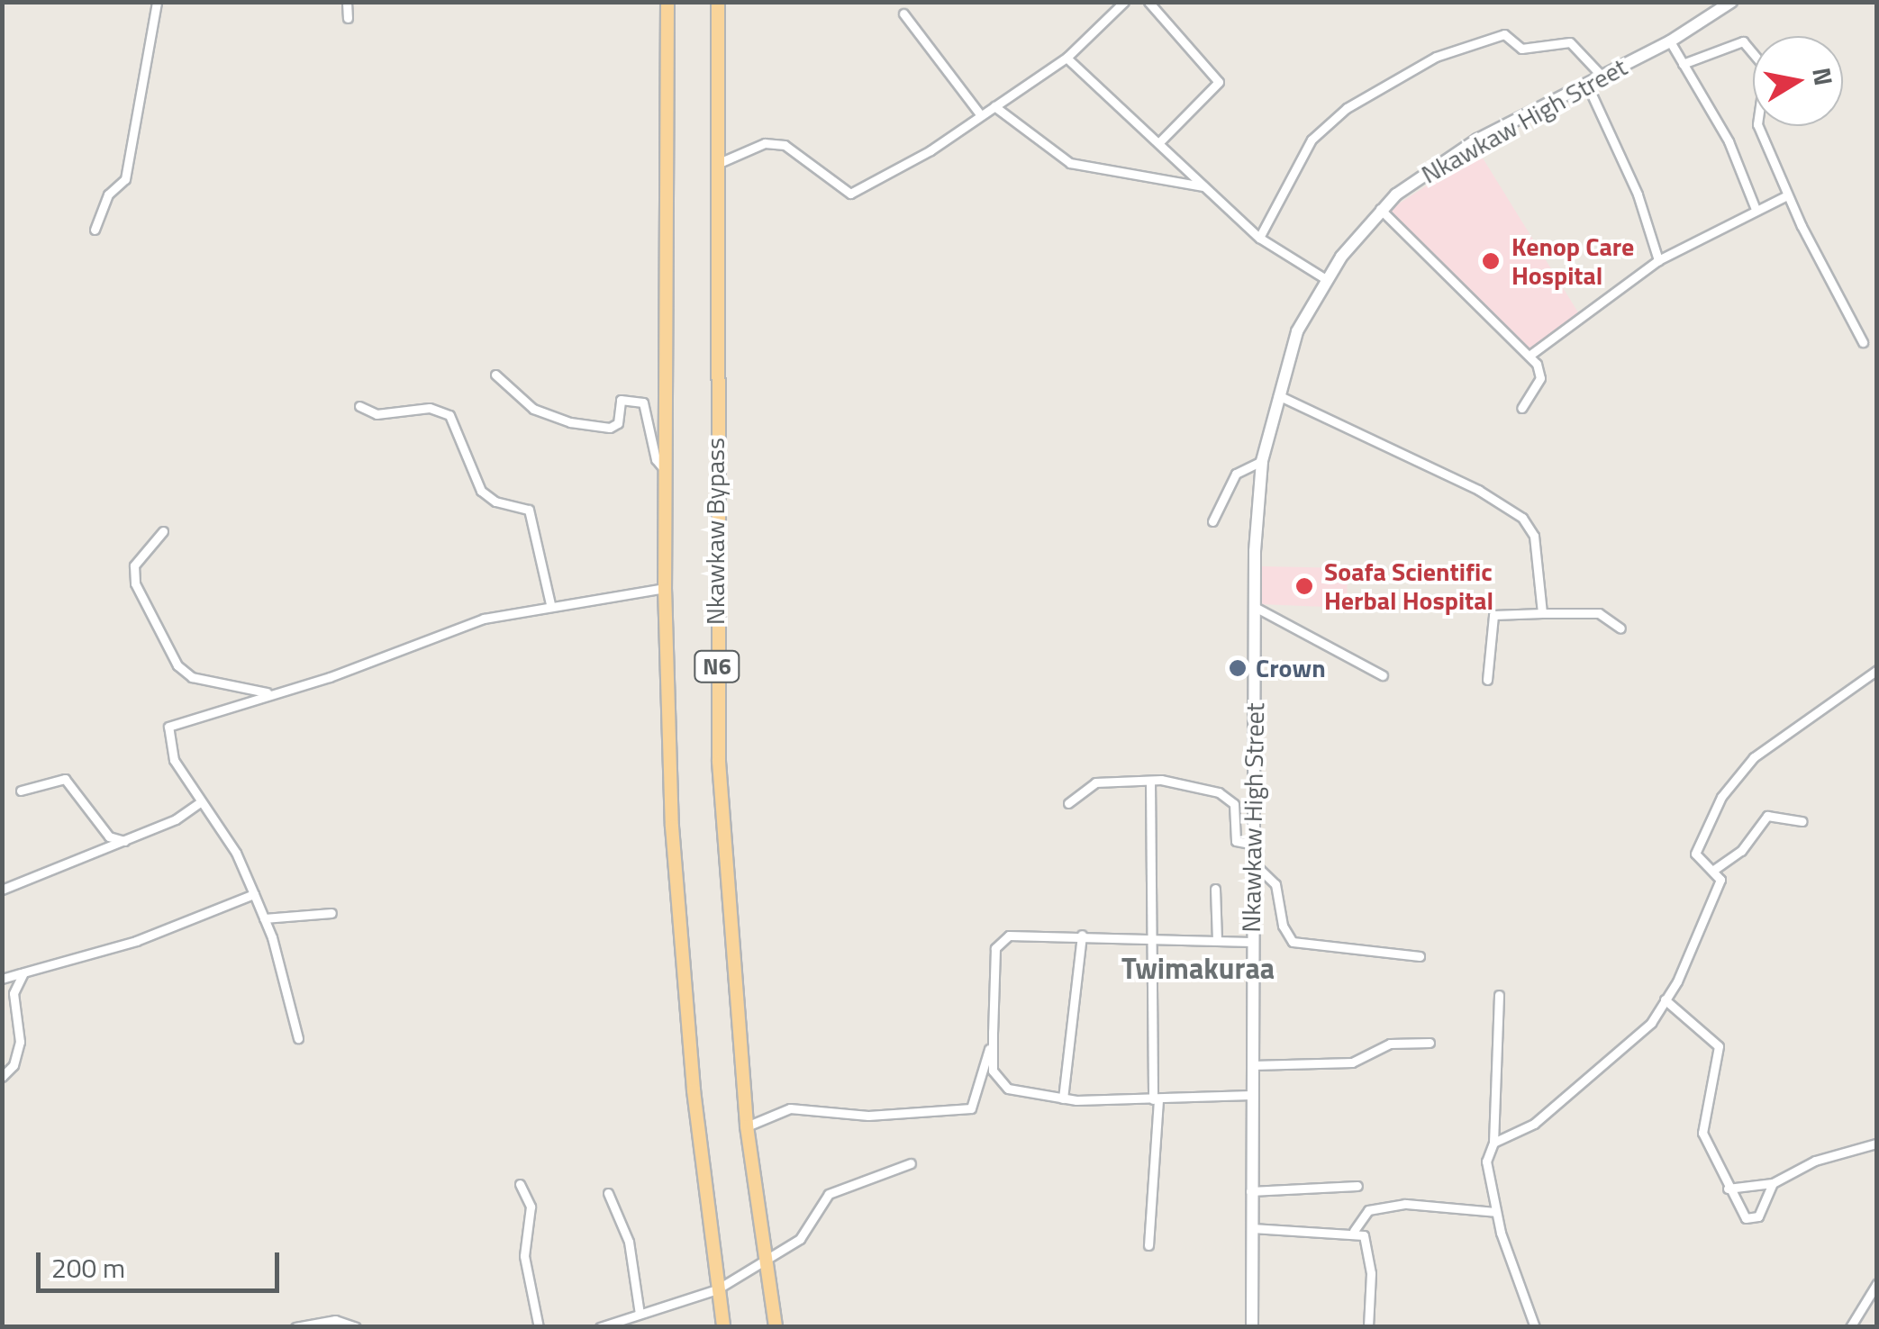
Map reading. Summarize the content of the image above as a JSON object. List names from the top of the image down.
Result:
{
  "streets": {
    "highway": ["Nkawkaw Bypass", "N6"],
    "main road": ["Nkawkaw High Street"]
  },
  "districts": ["Twimakuraa"],
  "places": ["Kenop Care Hospital", "Soafa Scientific Herbal Hospital", "Crown"],
  "scale_bar": "200 m",
  "north": "right"
}
